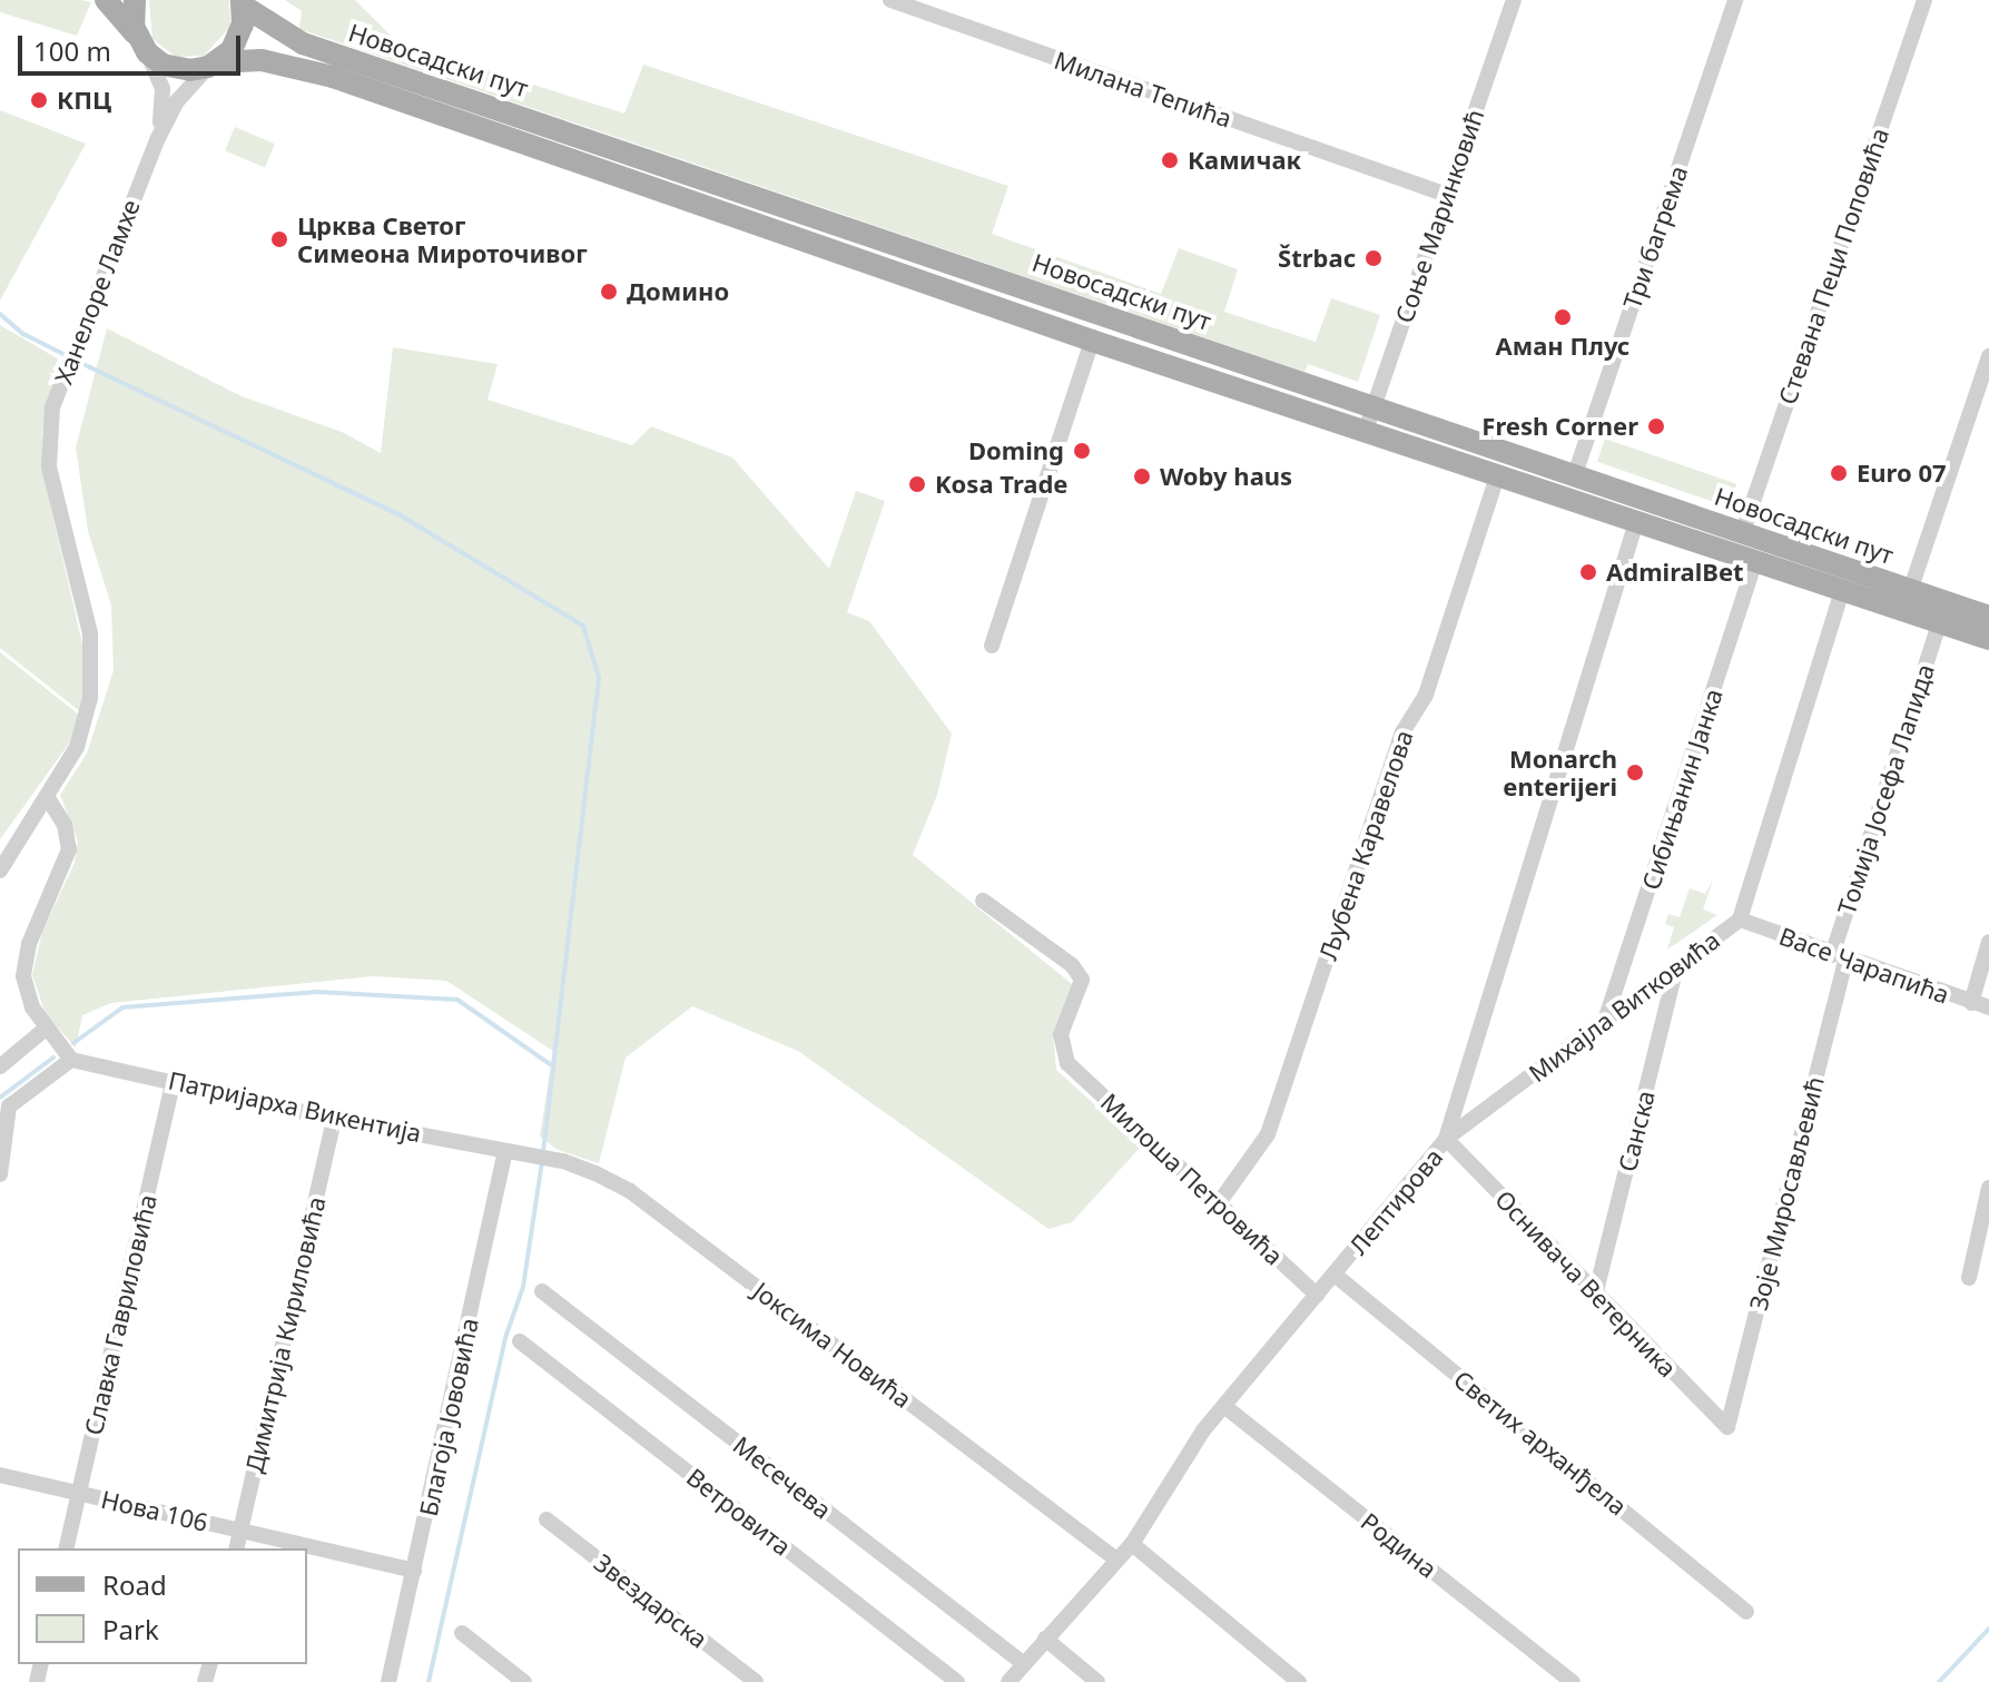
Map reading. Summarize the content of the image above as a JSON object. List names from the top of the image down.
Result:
{
  "streets": {
    "main road": ["Новосадски пут"],
    "street": [
      "Милана Тепића",
      "Соње Маринковић",
      "Три багрема",
      "Стевана Пеци Поповића",
      "Ханелоре Ламхе",
      "Сибињанин Јанка",
      "Томија Јосефа Лапида",
      "Љубена Каравелова",
      "Васе Чарапића",
      "Михајла Витковића",
      "Патријарха Викентија",
      "Санска",
      "Милоша Петровића",
      "Зоје Миросављевић",
      "Лептирова",
      "Оснивача Ветерника",
      "Славка Гавриловића",
      "Димитрија Кириловића",
      "Јоксима Новића",
      "Благоја Јововића",
      "Светих арханђела",
      "Месечева",
      "Нова 106",
      "Ветровита",
      "Родина",
      "Звездарска"
    ]
  },
  "crossings": [
    ["Новосадски пут", "Соње Маринковић"],
    ["Новосадски пут", "Три багрема"],
    ["Новосадски пут", "Стевана Пеци Поповића"],
    ["Новосадски пут", "Ханелоре Ламхе"],
    ["Новосадски пут", "Сибињанин Јанка"],
    ["Новосадски пут", "Томија Јосефа Лапида"],
    ["Новосадски пут", "Љубена Каравелова"],
    ["Новосадски пут", "Михајла Витковића"],
    ["Новосадски пут", "Лептирова"],
    ["Милана Тепића", "Соње Маринковић"],
    ["Сибињанин Јанка", "Михајла Витковића"],
    ["Томија Јосефа Лапида", "Васе Чарапића"],
    ["Томија Јосефа Лапида", "Зоје Миросављевић"],
    ["Љубена Каравелова", "Милоша Петровића"],
    ["Васе Чарапића", "Михајла Витковића"],
    ["Васе Чарапића", "Зоје Миросављевић"],
    ["Михајла Витковића", "Санска"],
    ["Михајла Витковића", "Лептирова"],
    ["Михајла Витковића", "Оснивача Ветерника"],
    ["Патријарха Викентија", "Славка Гавриловића"],
    ["Патријарха Викентија", "Димитрија Кириловића"],
    ["Патријарха Викентија", "Јоксима Новића"],
    ["Патријарха Викентија", "Благоја Јововића"],
    ["Санска", "Оснивача Ветерника"],
    ["Милоша Петровића", "Лептирова"],
    ["Зоје Миросављевић", "Оснивача Ветерника"],
    ["Лептирова", "Оснивача Ветерника"],
    ["Лептирова", "Јоксима Новића"],
    ["Лептирова", "Светих арханђела"],
    ["Лептирова", "Месечева"],
    ["Лептирова", "Родина"],
    ["Славка Гавриловића", "Нова 106"],
    ["Димитрија Кириловића", "Нова 106"],
    ["Благоја Јововића", "Нова 106"]
  ],
  "places": [
    "КПЦ",
    "Камичак",
    "Црква Светог Симеона Мироточивог",
    "Štrbac",
    "Домино",
    "Аман Плус",
    "Fresh Corner",
    "Doming",
    "Euro 07",
    "Woby haus",
    "Kosa Trade",
    "AdmiralBet",
    "Monarch enterijeri"
  ],
  "legend": ["Road", "Park"],
  "scale_bar": "100 m"
}
